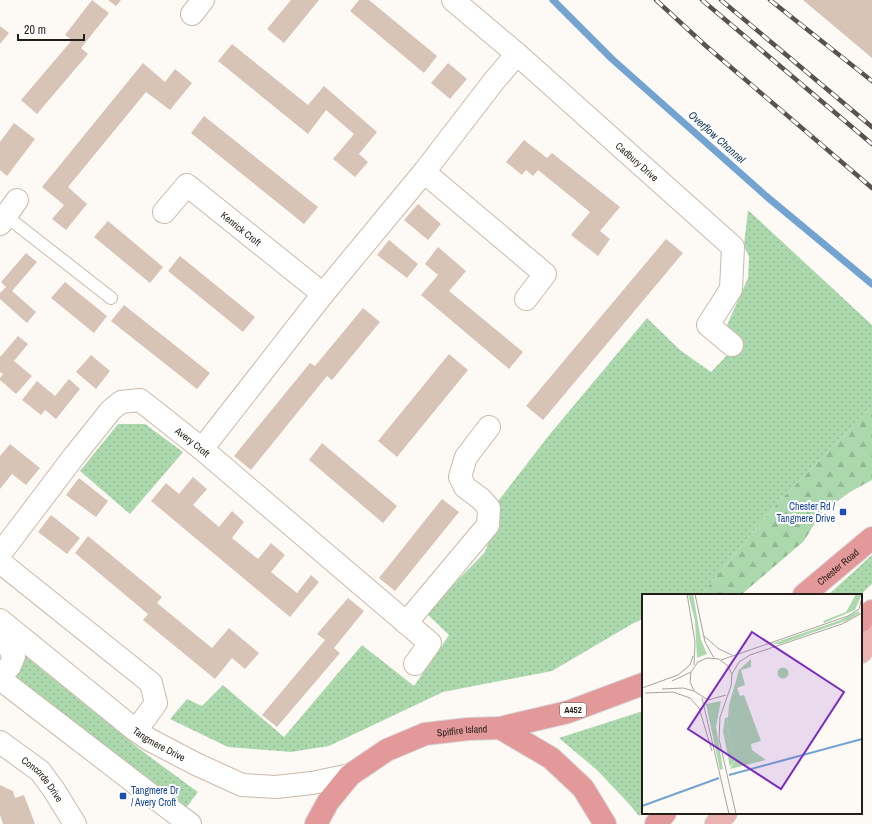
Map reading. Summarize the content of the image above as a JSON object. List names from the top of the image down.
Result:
{
  "streets": {
    "highway": ["Chester Road", "A452", "Spitfire Island"],
    "street": [
      "Cadbury Drive",
      "Kenrick Croft",
      "Avery Croft",
      "Tangmere Drive",
      "Concorde Drive"
    ]
  },
  "crossings": [
    ["A452", "Spitfire Island"],
    ["Spitfire Island", "Tangmere Drive"]
  ],
  "water": ["Overflow Channel"],
  "places": {
    "transit": ["Chester Rd / Tangmere Drive", "Tangmere Dr / Avery Croft"]
  },
  "scale_bar": "20 m"
}
